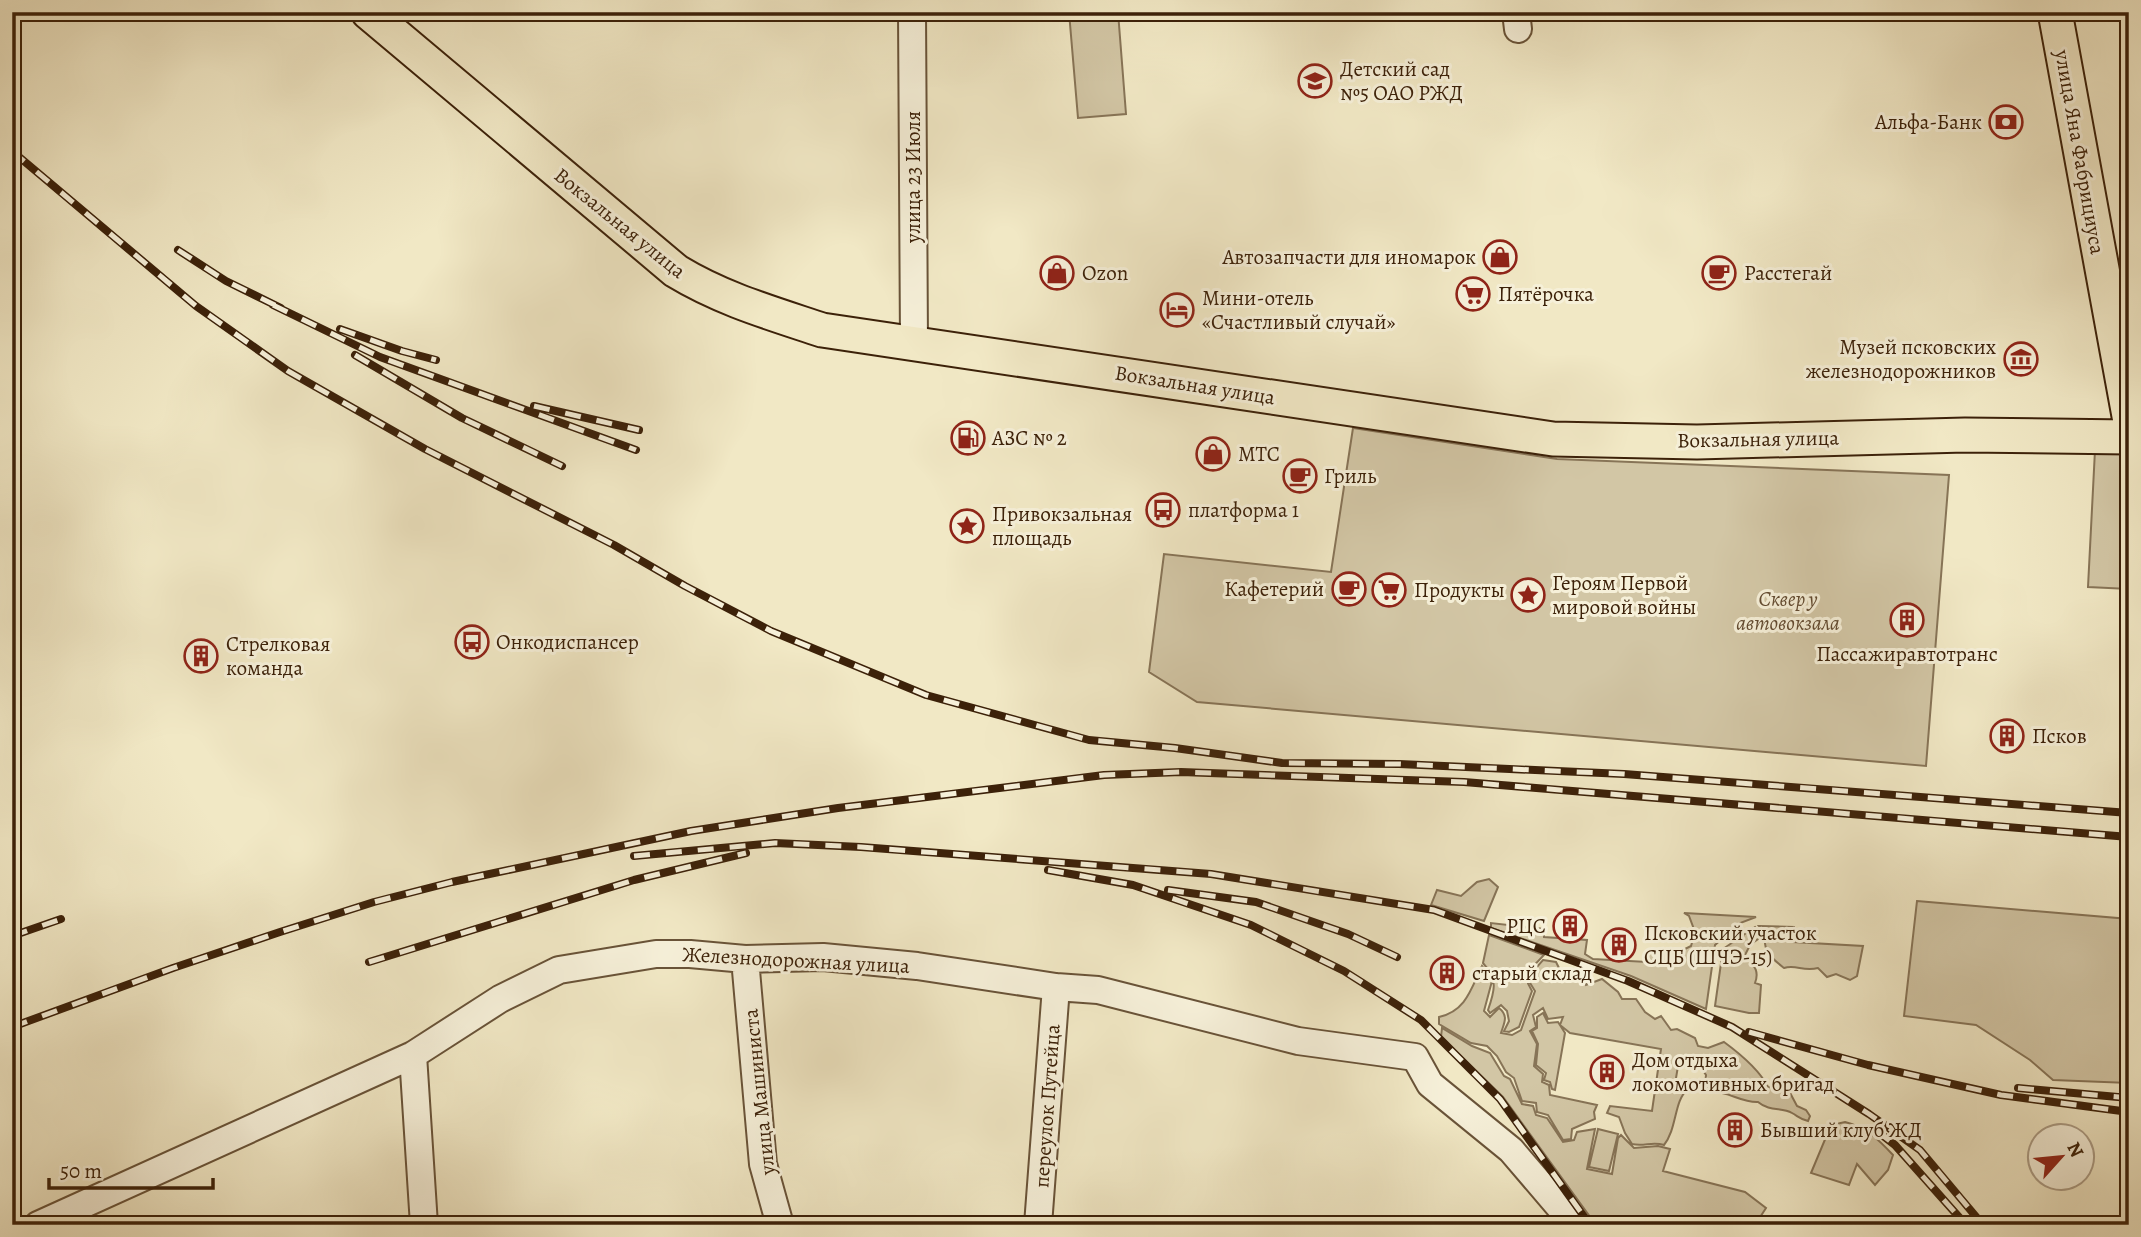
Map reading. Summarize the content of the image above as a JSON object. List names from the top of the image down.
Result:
{
  "streets": {
    "main road": ["улица Яна Фабрициуса", "Вокзальная улица"],
    "street": [
      "улица 23 Июля",
      "Железнодорожная улица",
      "улица Машиниста",
      "переулок Путейца"
    ]
  },
  "crossings": [
    ["улица 23 Июля", "Вокзальная улица"],
    ["Железнодорожная улица", "улица Машиниста"],
    ["Железнодорожная улица", "переулок Путейца"]
  ],
  "parks": ["Сквер у автовокзала"],
  "places": {
    "school or university": ["Детский сад №5 ОАО РЖД"],
    "bank": ["Альфа-Банк"],
    "shop": ["Автозапчасти для иномарок", "Ozon", "МТС"],
    "cafe": ["Расстегай", "Гриль", "Кафетерий"],
    "supermarket": ["Пятёрочка", "Продукты"],
    "hotel": ["Мини-отель «Счастливый случай»"],
    "museum": ["Музей псковских железнодорожников"],
    "fuel station": ["АЗС № 2"],
    "bus stop": ["платформа 1", "Онкодиспансер"],
    "place": ["Привокзальная площадь", "Героям Первой мировой войны"],
    "building": [
      "Пассажиравтотранс",
      "Стрелковая команда",
      "Псков",
      "РЦС",
      "Псковский участок СЦБ (ШЧЭ-15)",
      "старый склад",
      "Дом отдыха локомотивных бригад",
      "Бывший клуб ЖД"
    ]
  },
  "scale_bar": "50 m",
  "north": "top right"
}
